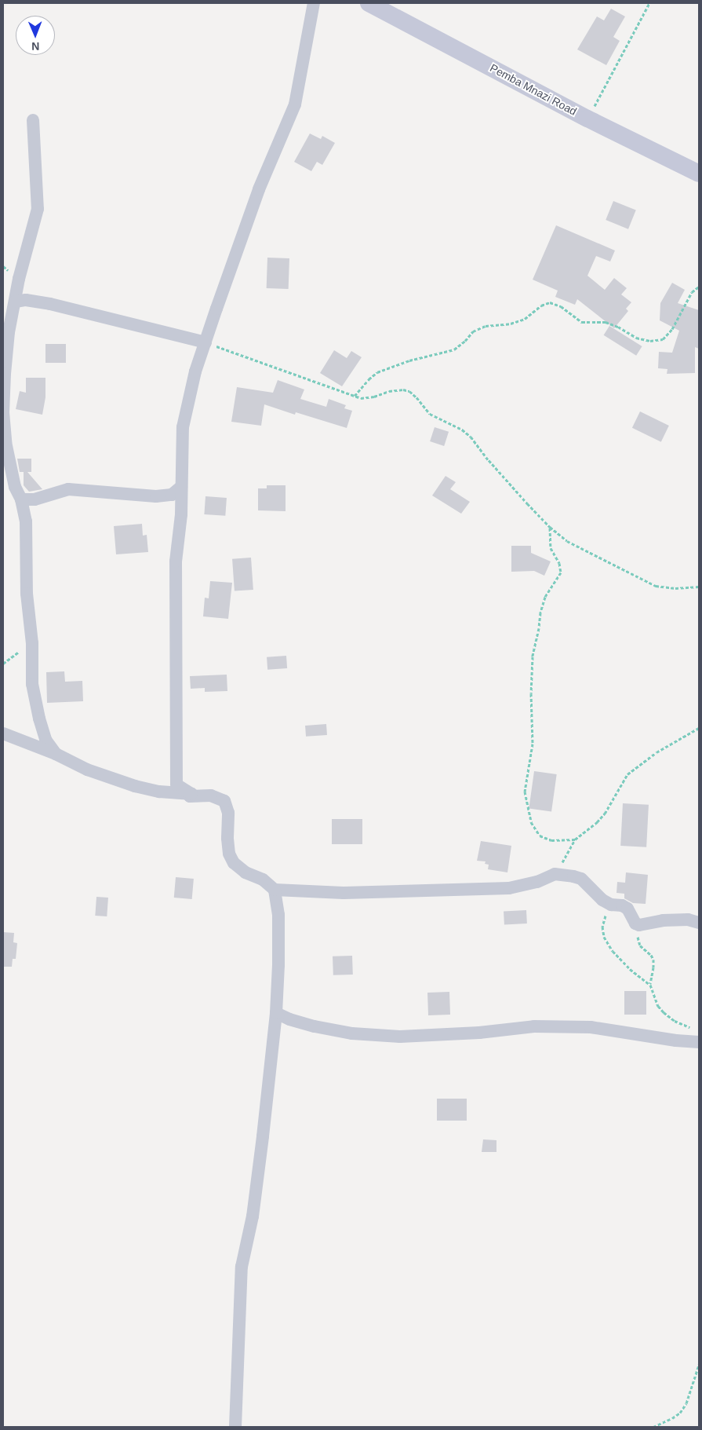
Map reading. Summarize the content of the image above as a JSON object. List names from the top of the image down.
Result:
{
  "streets": {
    "main road": ["Pemba Mnazi Road"]
  },
  "north": "bottom"
}
